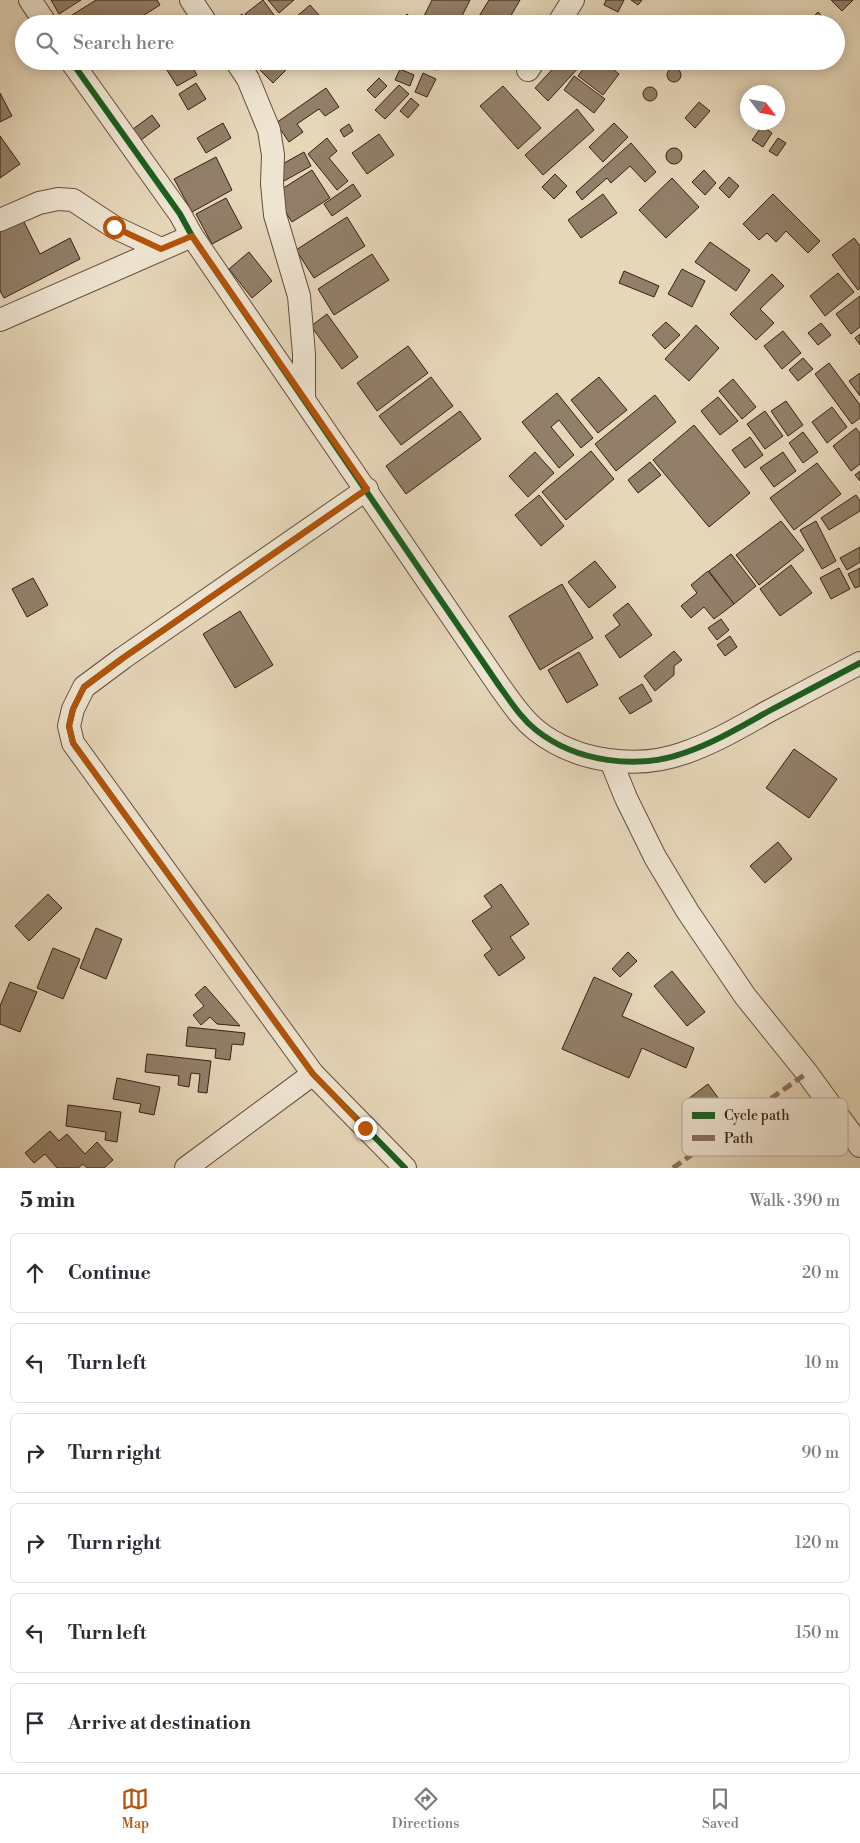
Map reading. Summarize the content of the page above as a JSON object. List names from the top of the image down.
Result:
{
  "legend": ["Cycle path", "Path"],
  "north": "bottom right",
  "page": {
    "search": "Search here",
    "heading": ["5 min", "Walk · 390 m"],
    "list": [
      ["Continue", "20 m"],
      ["Turn left", "10 m"],
      ["Turn right", "90 m"],
      ["Turn right", "120 m"],
      ["Turn left", "150 m"],
      "Arrive at destination"
    ],
    "nav": ["Map", "Directions", "Saved"]
  }
}
